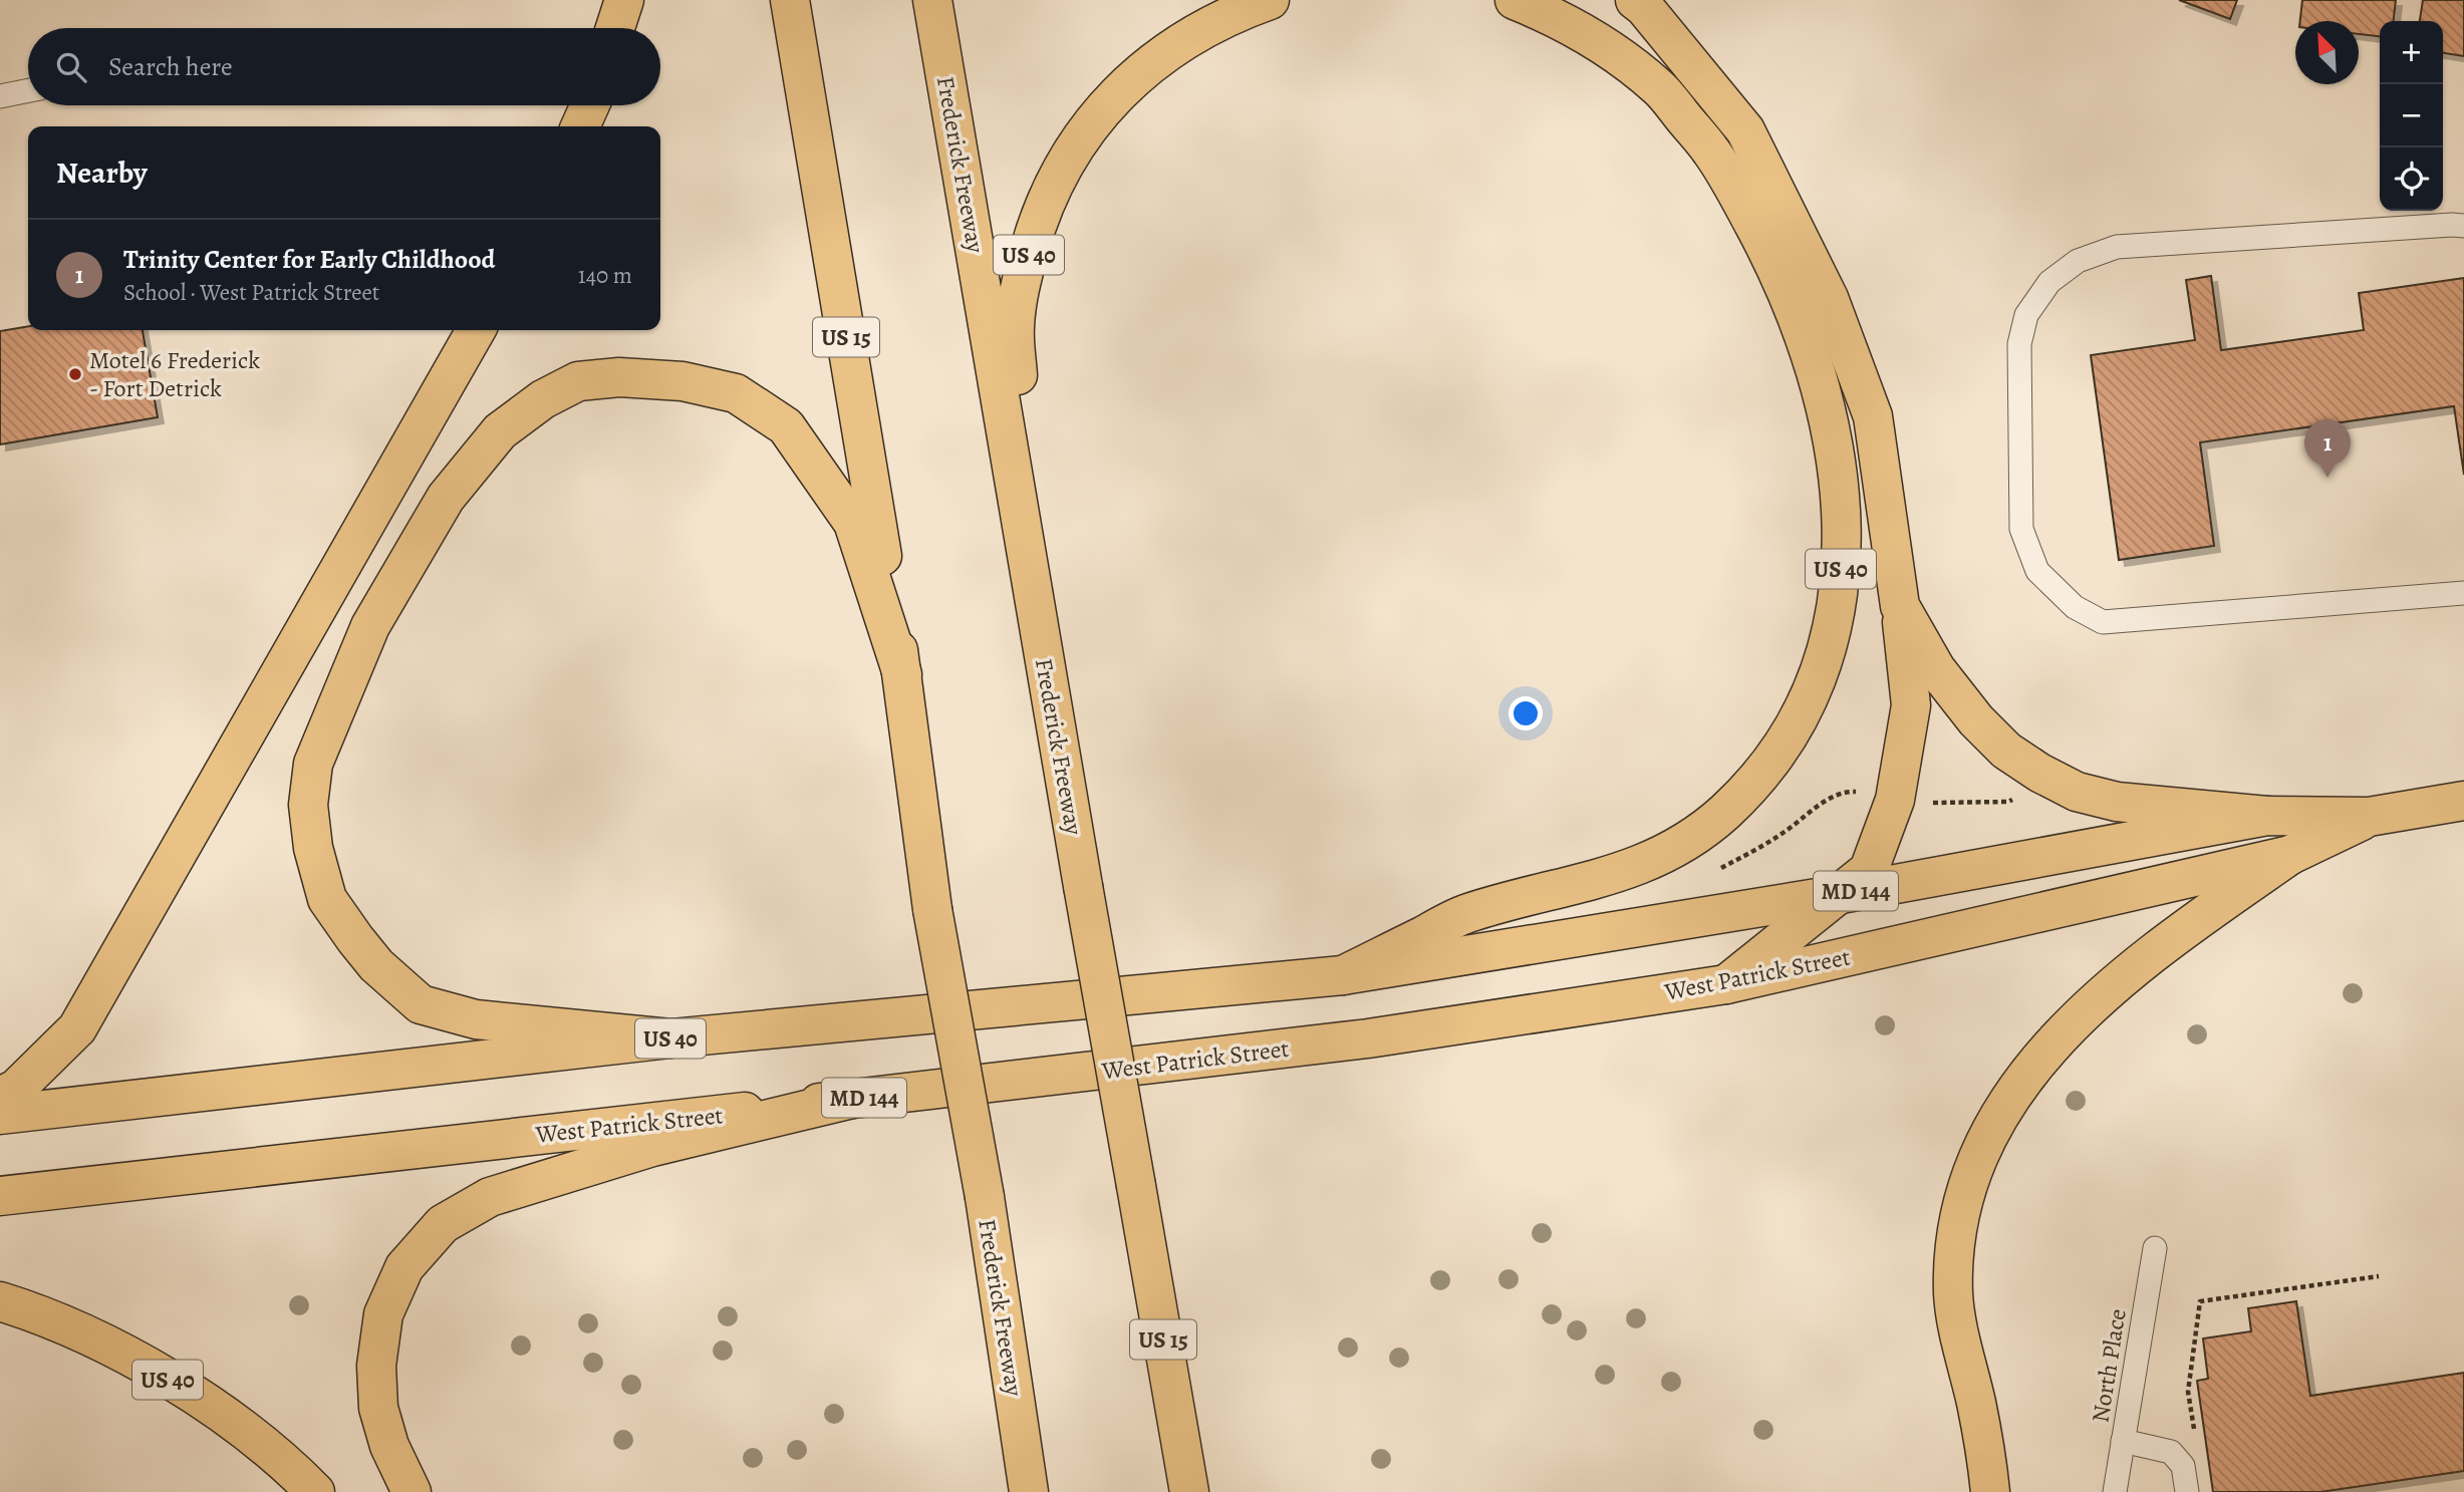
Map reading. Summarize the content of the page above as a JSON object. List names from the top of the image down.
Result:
{
  "streets": {
    "main road": [
      "Frederick Freeway",
      "US 40",
      "US 15",
      "MD 144",
      "West Patrick Street"
    ],
    "lane": ["North Place"]
  },
  "crossings": [
    ["Frederick Freeway", "US 40"],
    ["US 40", "West Patrick Street"]
  ],
  "places": ["Motel 6 Frederick - Fort Detrick"],
  "north": "top left",
  "page": {
    "map_buttons": ["+", "−"],
    "search": "Search here",
    "heading": "Nearby",
    "list": [
      {
        "mark": "1",
        "name": "Trinity Center for Early Childhood",
        "note": "School · West Patrick Street",
        "value": "140 m"
      }
    ],
    "pins": "1"
  }
}
